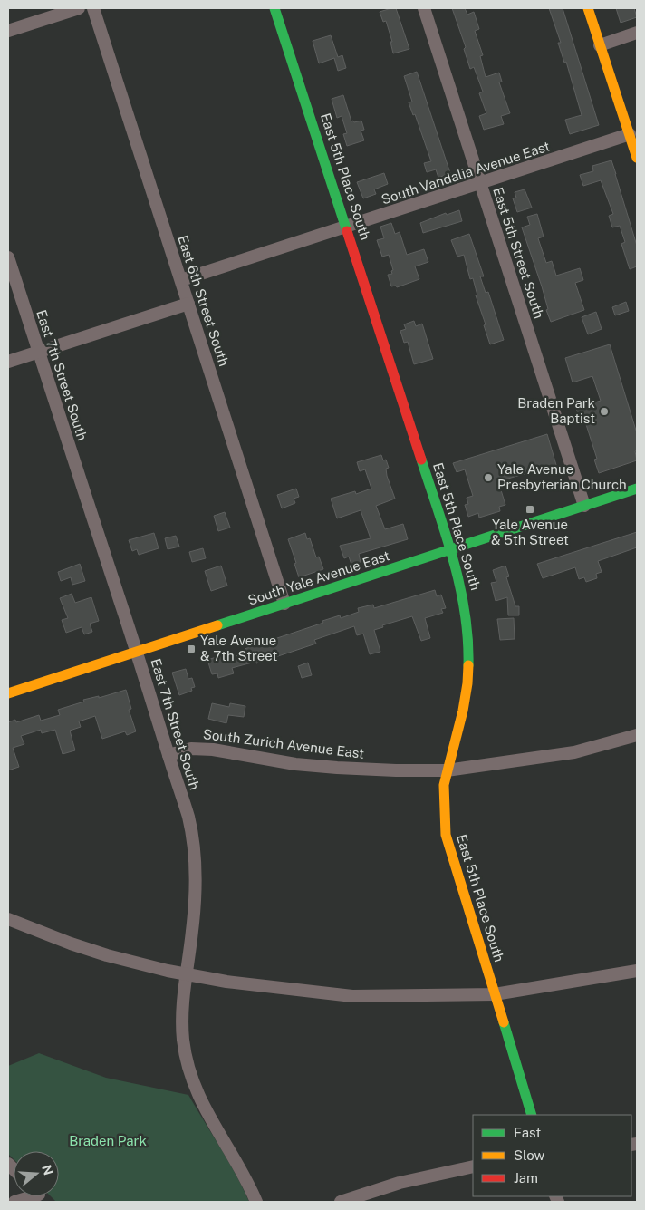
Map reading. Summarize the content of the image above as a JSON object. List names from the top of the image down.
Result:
{
  "streets": {
    "street": [
      "South Vandalia Avenue East",
      "East 5th Place South",
      "East 5th Street South",
      "East 6th Street South",
      "East 7th Street South",
      "South Yale Avenue East",
      "South Zurich Avenue East"
    ]
  },
  "crossings": [
    ["South Vandalia Avenue East", "East 5th Place South"],
    ["South Vandalia Avenue East", "East 5th Street South"],
    ["South Vandalia Avenue East", "East 6th Street South"],
    ["East 5th Place South", "South Yale Avenue East"],
    ["East 5th Place South", "South Zurich Avenue East"],
    ["East 5th Street South", "South Yale Avenue East"],
    ["East 6th Street South", "South Yale Avenue East"],
    ["East 7th Street South", "South Yale Avenue East"],
    ["East 7th Street South", "South Zurich Avenue East"]
  ],
  "parks": ["Braden Park"],
  "places": {
    "other": ["Braden Park Baptist", "Yale Avenue Presbyterian Church"],
    "transit": ["Yale Avenue & 5th Street", "Yale Avenue & 7th Street"]
  },
  "legend": ["Fast", "Slow", "Jam"],
  "north": "right"
}
